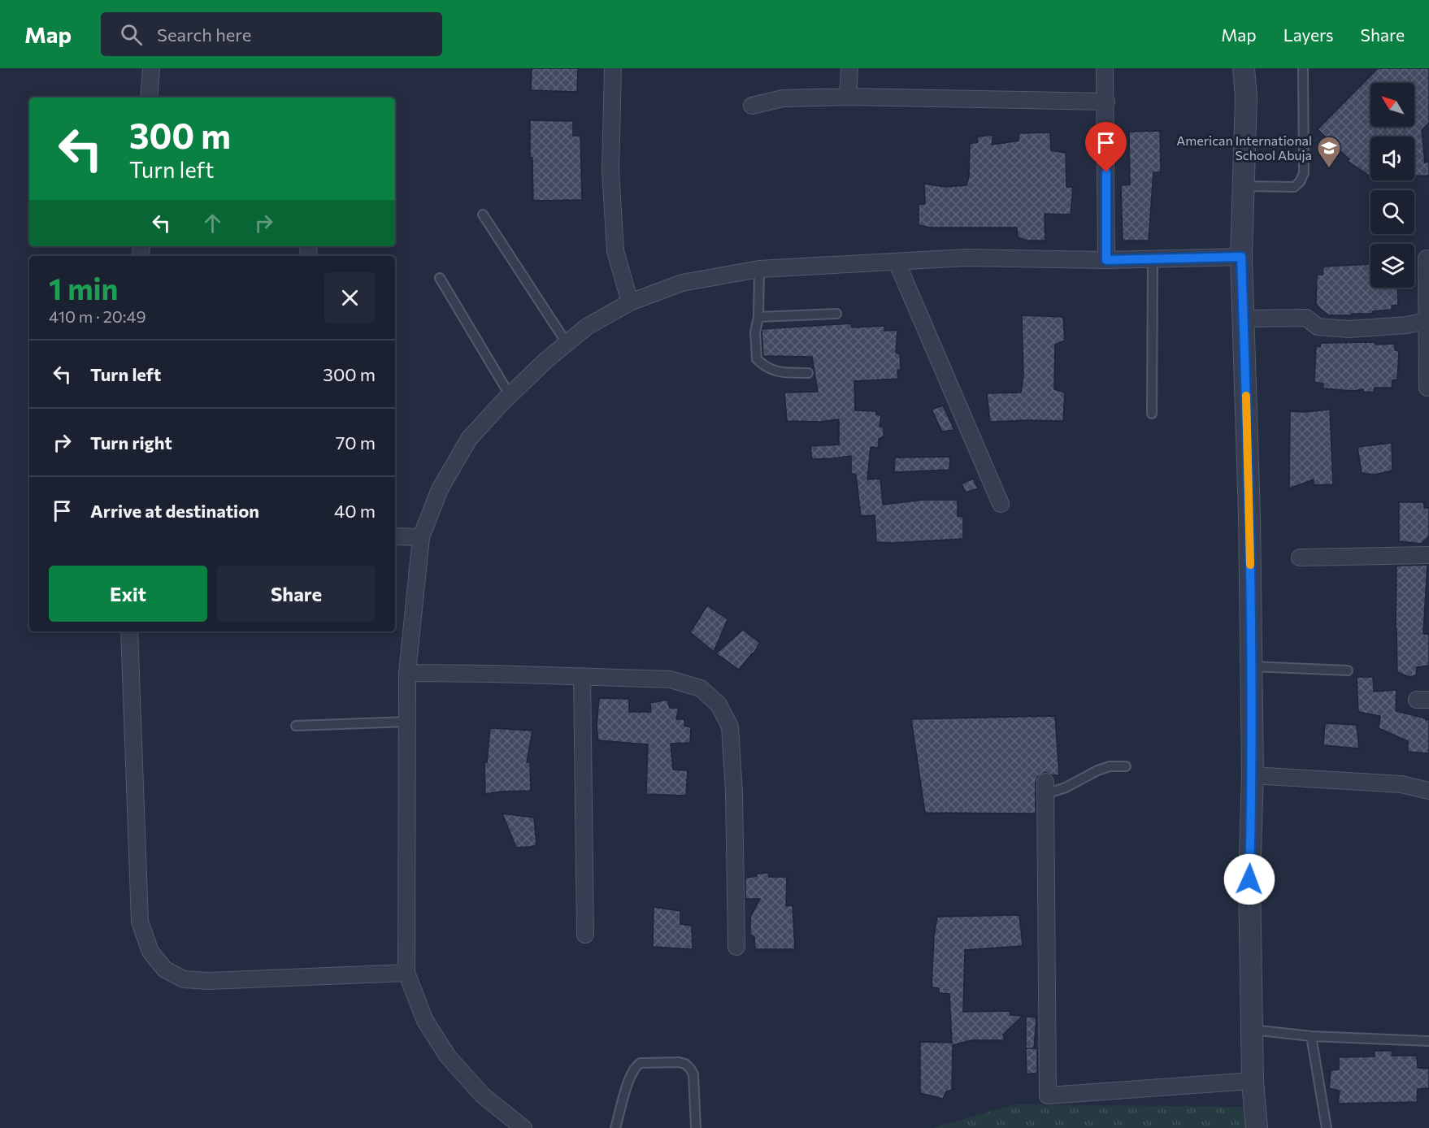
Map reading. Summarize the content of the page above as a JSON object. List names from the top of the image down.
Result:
{
  "places": {
    "school or university": ["American International School Abuja"]
  },
  "north": "top left",
  "page": {
    "header": "Map",
    "search": "Search here",
    "nav": ["Map", "Layers", "Share"],
    "turn": ["300 m", "Turn left"],
    "heading": ["1 min", "410 m · 20:49"],
    "list": [
      {
        "name": "Turn left",
        "value": "300 m"
      },
      {
        "name": "Turn right",
        "value": "70 m"
      },
      {
        "name": "Arrive at destination",
        "value": "40 m"
      }
    ],
    "buttons": ["Exit", "Share"]
  }
}
